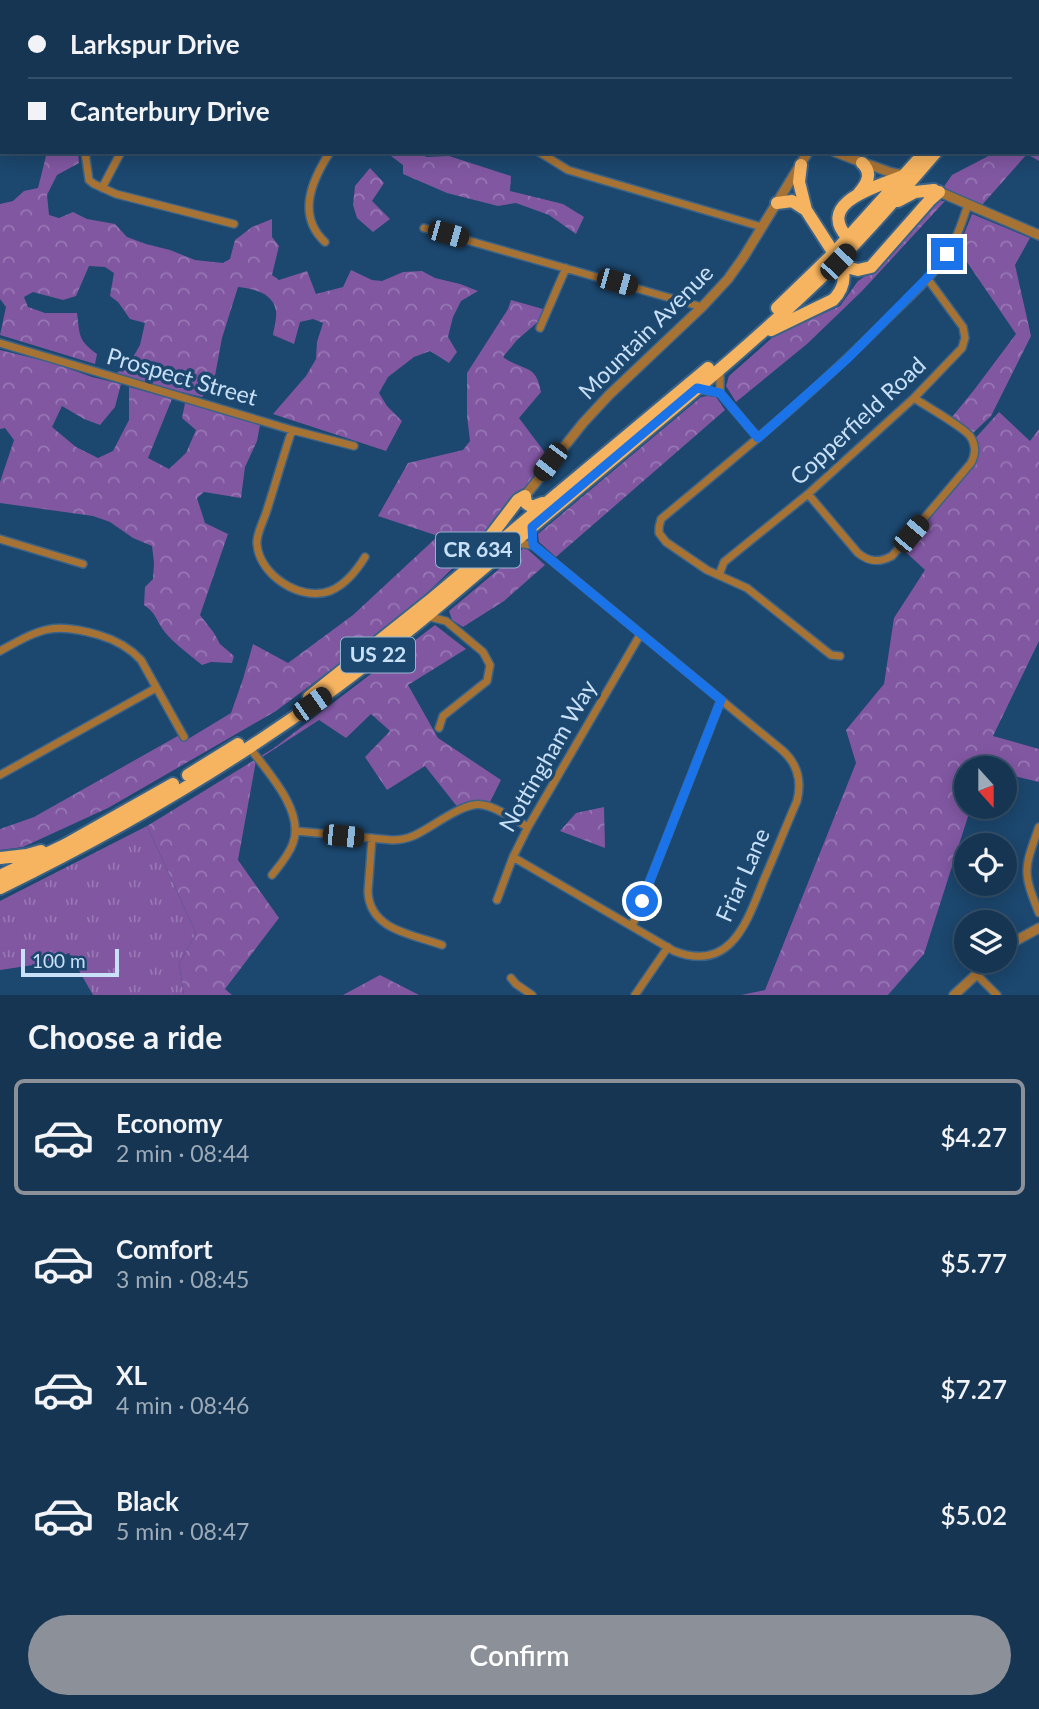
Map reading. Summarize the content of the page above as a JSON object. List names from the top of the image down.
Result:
{
  "streets": {
    "highway": ["CR 634", "US 22"],
    "street": [
      "Mountain Avenue",
      "Prospect Street",
      "Copperfield Road",
      "Nottingham Way",
      "Friar Lane"
    ]
  },
  "crossings": [
    ["Mountain Avenue", "CR 634"],
    ["CR 634", "US 22"],
    ["Nottingham Way", "Friar Lane"]
  ],
  "scale_bar": "100 m",
  "north": "bottom",
  "page": {
    "banner": ["Larkspur Drive", "Canterbury Drive"],
    "scale": "100 m",
    "heading": "Choose a ride",
    "list": [
      {
        "name": "Economy",
        "note": "2 min · 08:44",
        "value": "$4.27"
      },
      {
        "name": "Comfort",
        "note": "3 min · 08:45",
        "value": "$5.77"
      },
      {
        "name": "XL",
        "note": "4 min · 08:46",
        "value": "$7.27"
      },
      {
        "name": "Black",
        "note": "5 min · 08:47",
        "value": "$5.02"
      }
    ],
    "buttons": "Confirm"
  }
}
